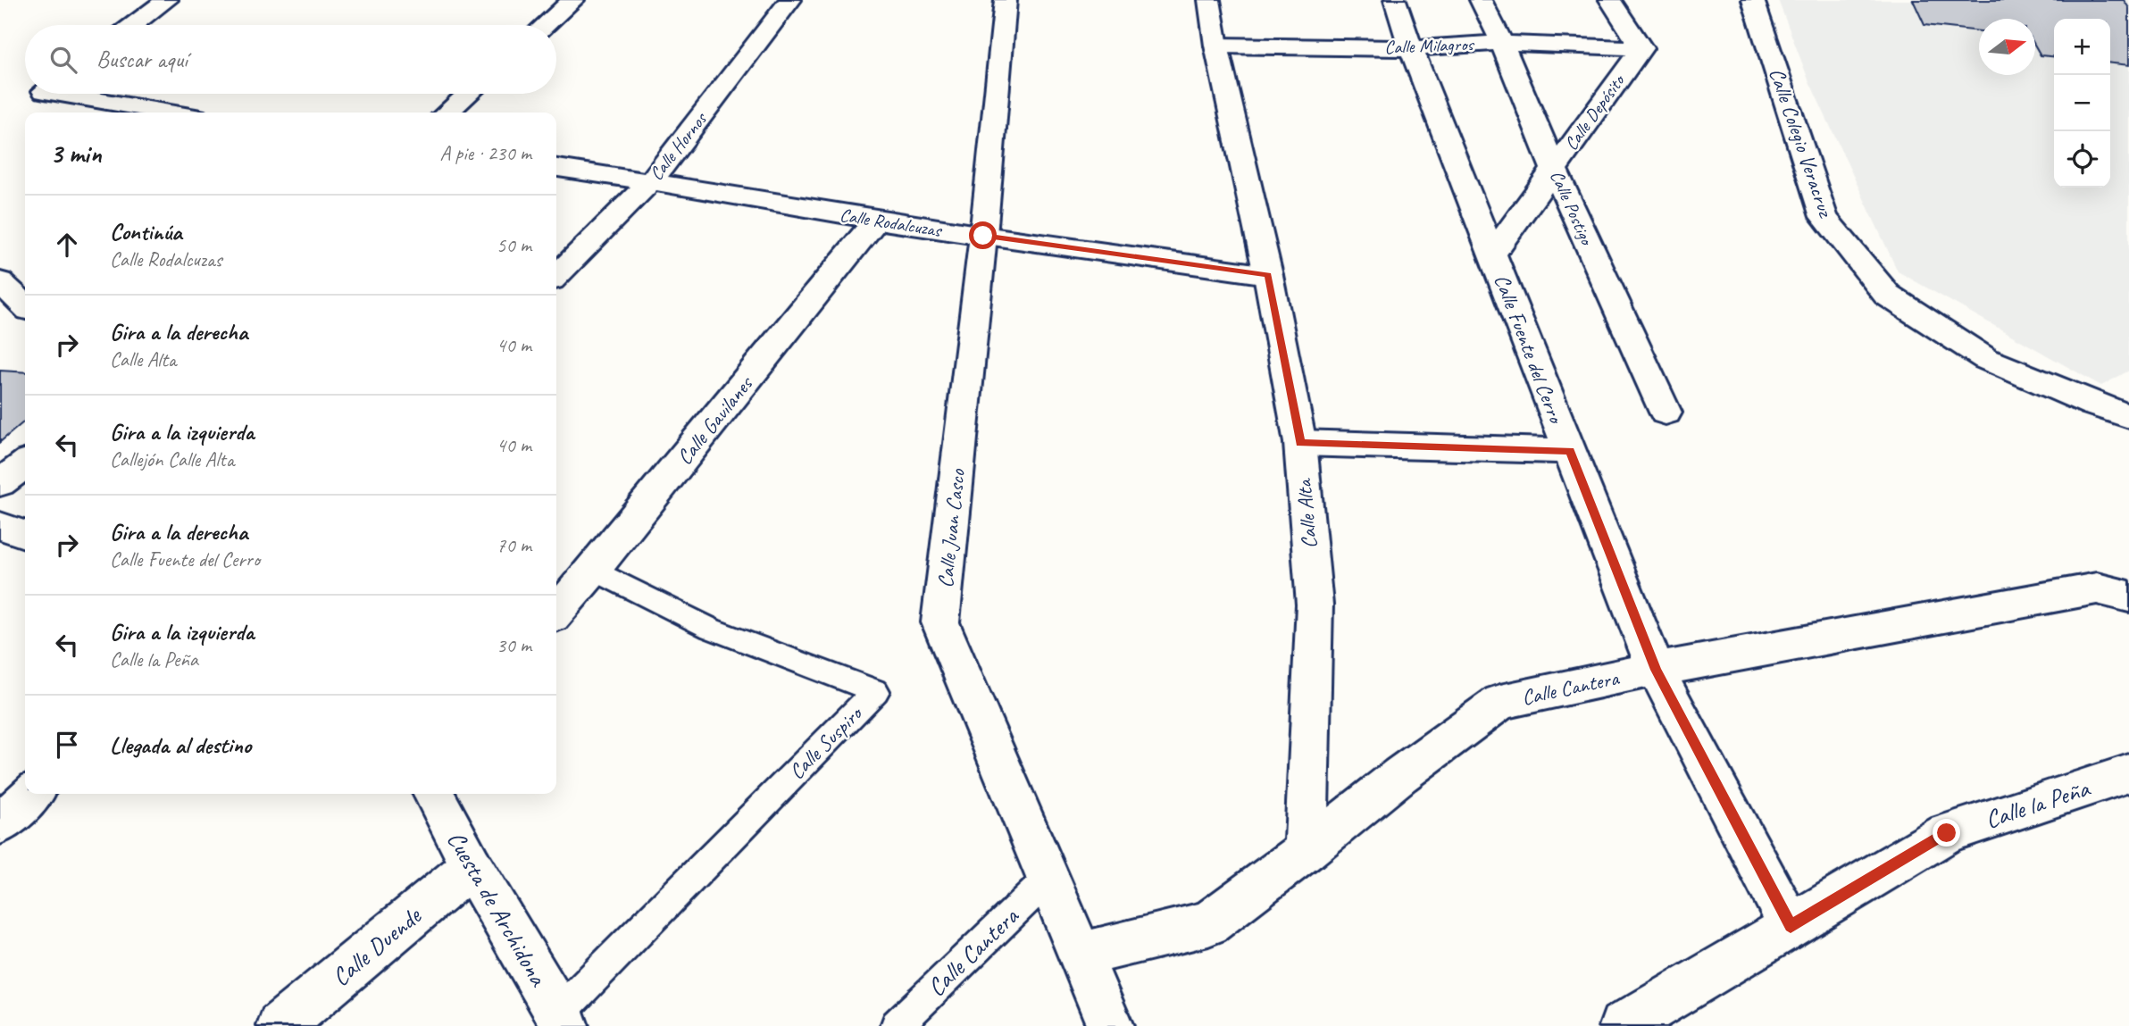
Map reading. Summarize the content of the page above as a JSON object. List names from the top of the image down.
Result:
{
  "streets": {
    "street": [
      "Calle Milagros",
      "Calle Depósito",
      "Calle Colegio Veracruz",
      "Calle Hornos",
      "Calle Postigo",
      "Calle Rodalcuzas",
      "Calle Fuente del Cerro",
      "Calle Gavilanes",
      "Calle Alta",
      "Calle Juan Casco",
      "Calle Cantera",
      "Calle la Peña",
      "Cuesta de Archidona",
      "Calle Duende"
    ],
    "lane": ["Calle Suspiro"]
  },
  "crossings": [
    ["Calle Milagros", "Calle Depósito"],
    ["Calle Milagros", "Calle Postigo"],
    ["Calle Milagros", "Calle Fuente del Cerro"],
    ["Calle Milagros", "Calle Alta"],
    ["Calle Depósito", "Calle Postigo"],
    ["Calle Depósito", "Calle Fuente del Cerro"],
    ["Calle Hornos", "Calle Rodalcuzas"],
    ["Calle Rodalcuzas", "Calle Gavilanes"],
    ["Calle Rodalcuzas", "Calle Alta"],
    ["Calle Rodalcuzas", "Calle Juan Casco"],
    ["Calle Fuente del Cerro", "Calle Cantera"],
    ["Calle Fuente del Cerro", "Calle la Peña"],
    ["Calle Gavilanes", "Calle Suspiro"],
    ["Calle Alta", "Calle Cantera"],
    ["Calle Juan Casco", "Calle Cantera"],
    ["Calle Suspiro", "Cuesta de Archidona"],
    ["Cuesta de Archidona", "Calle Duende"]
  ],
  "north": "right",
  "page": {
    "map_buttons": ["+", "−"],
    "search": "Buscar aquí",
    "heading": ["3 min", "A pie · 230 m"],
    "list": [
      ["Continúa", "Calle Rodalcuzas", "50 m"],
      ["Gira a la derecha", "Calle Alta", "40 m"],
      ["Gira a la izquierda", "Callejón Calle Alta", "40 m"],
      ["Gira a la derecha", "Calle Fuente del Cerro", "70 m"],
      ["Gira a la izquierda", "Calle la Peña", "30 m"],
      "Llegada al destino"
    ]
  }
}
